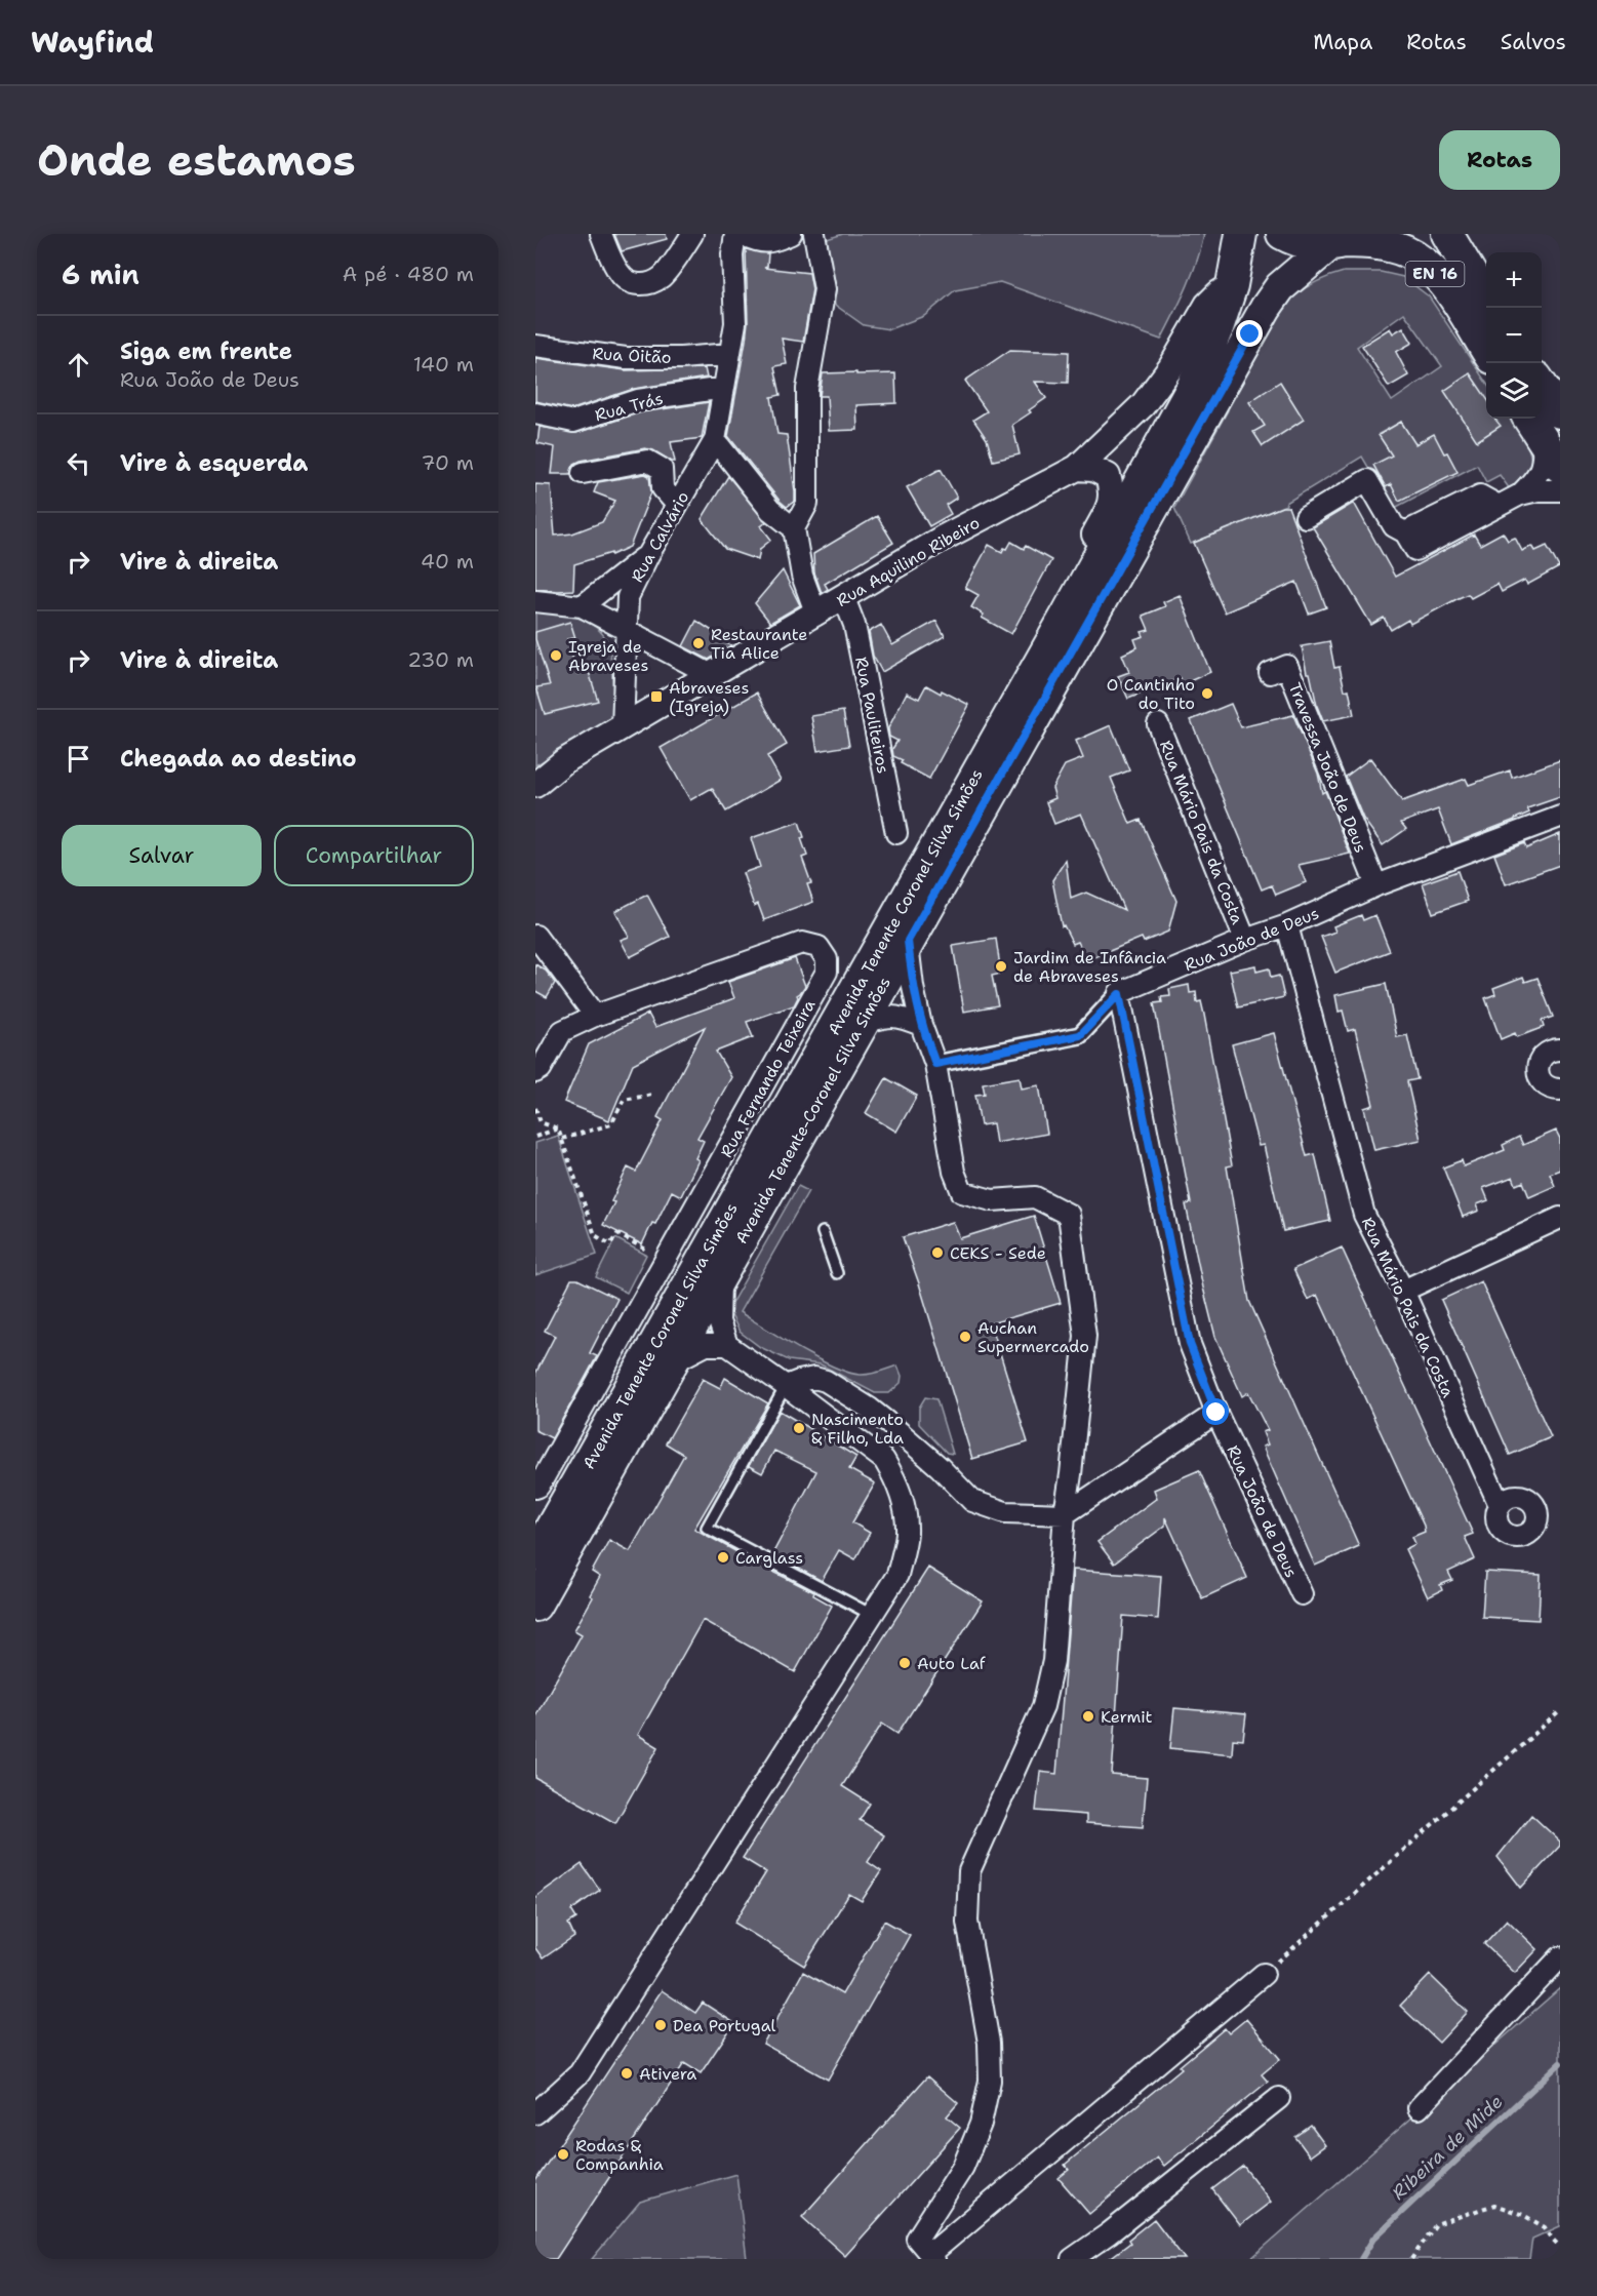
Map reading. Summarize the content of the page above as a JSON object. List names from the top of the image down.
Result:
{
  "streets": {
    "main road": ["EN 16", "Avenida Tenente Coronel Silva Simões", "Avenida Tenente-Coronel Silva Simões"],
    "street": [
      "Rua Oitão",
      "Rua Trás",
      "Rua Calvário",
      "Rua Aquilino Ribeiro",
      "Rua Pauliteiros",
      "Travessa João de Deus",
      "Rua Mário Pais da Costa",
      "Rua João de Deus",
      "Rua Fernando Teixeira"
    ]
  },
  "crossings": [
    ["EN 16", "Avenida Tenente-Coronel Silva Simões"],
    ["Rua Oitão", "Rua Calvário"],
    ["Rua Trás", "Rua Calvário"],
    ["Rua Calvário", "Rua Aquilino Ribeiro"],
    ["Rua Aquilino Ribeiro", "Rua Pauliteiros"],
    ["Rua Aquilino Ribeiro", "Avenida Tenente Coronel Silva Simões"],
    ["Travessa João de Deus", "Rua João de Deus"],
    ["Rua Mário Pais da Costa", "Rua João de Deus"]
  ],
  "water": ["Ribeira de Mide"],
  "places": {
    "other": [
      "Restaurante Tia Alice",
      "Igreja de Abraveses",
      "O Cantinho do Tito",
      "Jardim de Infância de Abraveses",
      "CEKS - Sede",
      "Auchan Supermercado",
      "Nascimento & Filho, Lda",
      "Carglass",
      "Auto Laf",
      "Kermit",
      "Dea Portugal",
      "Ativera",
      "Rodas & Companhia"
    ],
    "transit": ["Abraveses (Igreja)"]
  },
  "page": {
    "header": "Wayfind",
    "nav": ["Mapa", "Rotas", "Salvos"],
    "buttons": [
      "Rotas",
      ["Salvar", "Compartilhar"]
    ],
    "title": "Onde estamos",
    "heading": ["6 min", "A pé · 480 m"],
    "map_buttons": ["+", "−"],
    "list": [
      ["Siga em frente", "Rua João de Deus", "140 m"],
      ["Vire à esquerda", "70 m"],
      ["Vire à direita", "40 m"],
      ["Vire à direita", "230 m"],
      "Chegada ao destino"
    ]
  }
}
